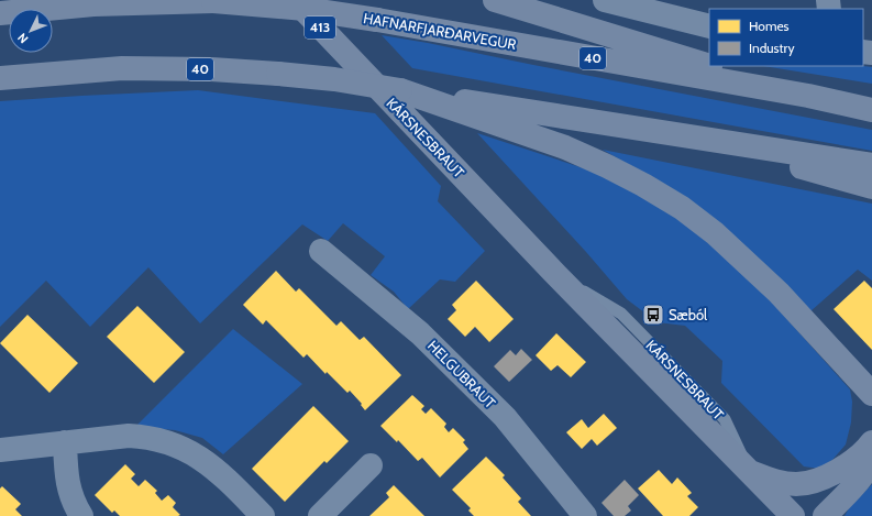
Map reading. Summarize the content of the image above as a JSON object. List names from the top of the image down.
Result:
{
  "streets": {
    "main road": [
      "413",
      "HAFNARFJARÐARVEGUR",
      "40",
      "KÁRSNESBRAUT"
    ],
    "street": ["HELGUBRAUT"]
  },
  "places": {
    "bus stop": ["Sæból"]
  },
  "legend": ["Homes", "Industry"],
  "north": "bottom left"
}
